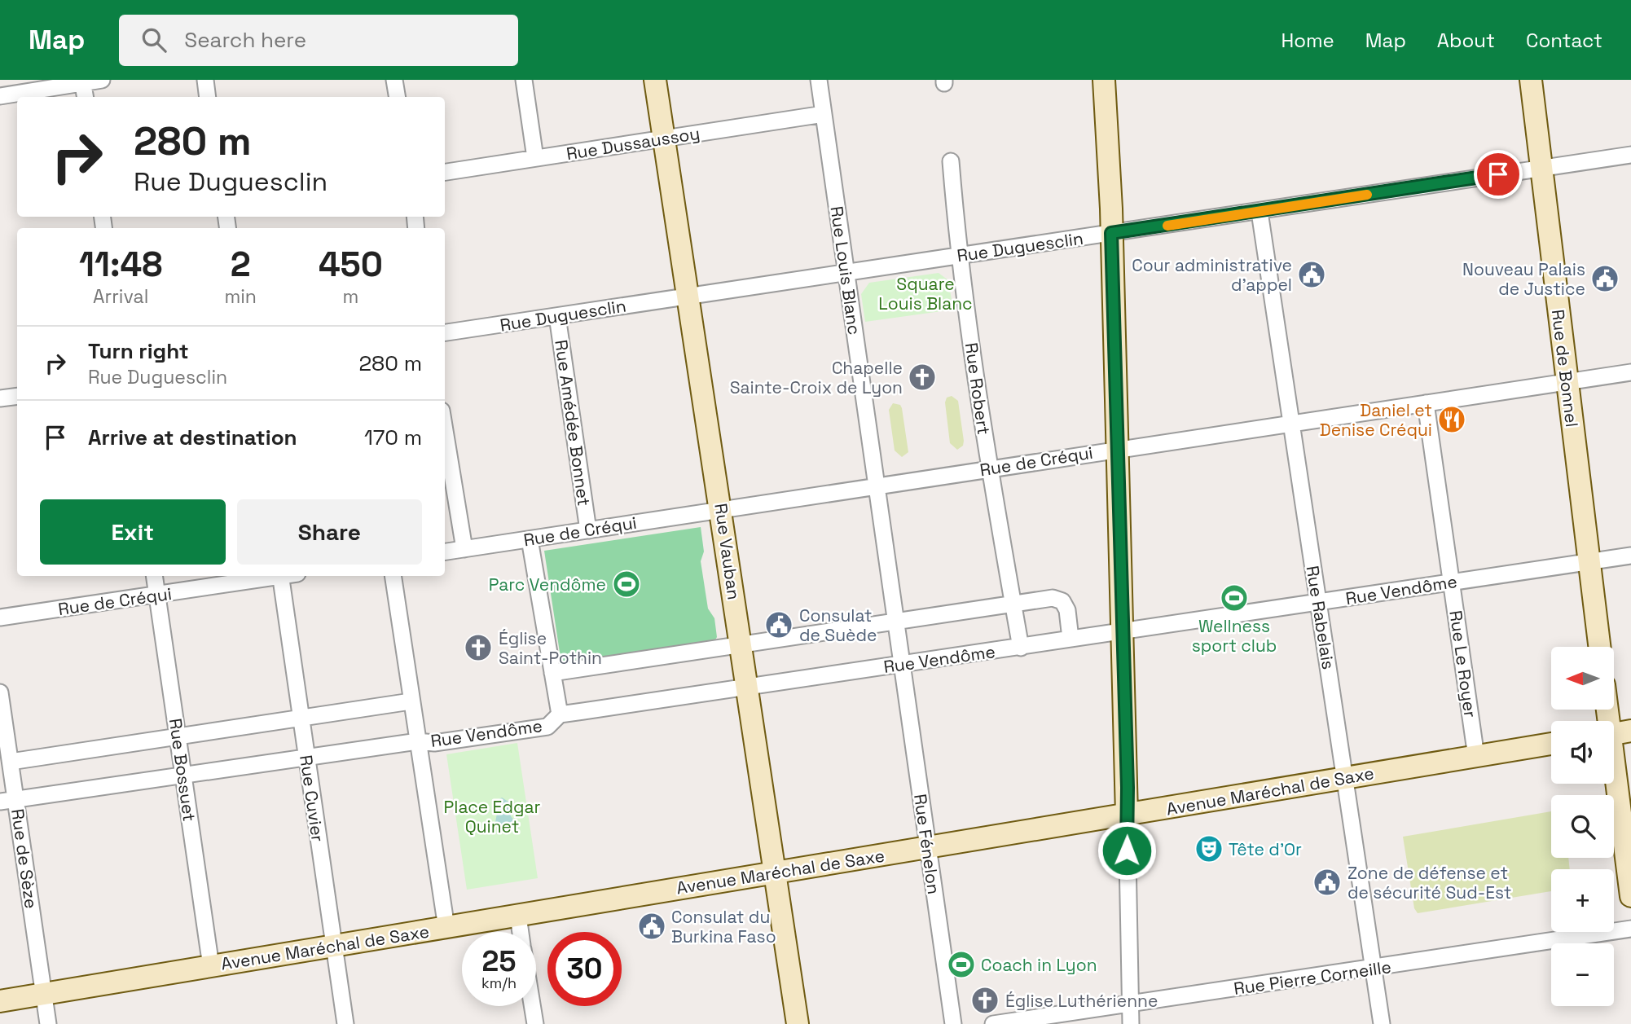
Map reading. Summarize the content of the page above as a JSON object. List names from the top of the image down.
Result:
{
  "streets": {
    "main road": ["Rue de Bonnel", "Rue Vauban", "Avenue Maréchal de Saxe"],
    "street": [
      "Rue Dussaussoy",
      "Rue Duguesclin",
      "Rue Louis Blanc",
      "Rue Robert",
      "Rue Amédée Bonnet",
      "Rue de Créqui",
      "Rue Vendôme",
      "Rue Rabelais",
      "Rue Le Royer",
      "Rue Bossuet",
      "Rue Cuvier",
      "Rue Fénelon",
      "Rue de Sèze",
      "Rue Pierre Corneille"
    ]
  },
  "crossings": [
    ["Rue Dussaussoy", "Rue Louis Blanc"],
    ["Rue Dussaussoy", "Rue Vauban"],
    ["Rue Duguesclin", "Rue Louis Blanc"],
    ["Rue Duguesclin", "Rue de Bonnel"],
    ["Rue Duguesclin", "Rue Robert"],
    ["Rue Duguesclin", "Rue Amédée Bonnet"],
    ["Rue Duguesclin", "Rue Vauban"],
    ["Rue Duguesclin", "Rue Rabelais"],
    ["Rue Louis Blanc", "Rue de Créqui"],
    ["Rue Louis Blanc", "Rue Vendôme"],
    ["Rue Louis Blanc", "Rue Fénelon"],
    ["Rue de Bonnel", "Rue de Créqui"],
    ["Rue de Bonnel", "Rue Vendôme"],
    ["Rue Robert", "Rue de Créqui"],
    ["Rue Robert", "Rue Vendôme"],
    ["Rue Amédée Bonnet", "Rue de Créqui"],
    ["Rue de Créqui", "Rue Vauban"],
    ["Rue de Créqui", "Rue Rabelais"],
    ["Rue de Créqui", "Rue Le Royer"],
    ["Rue de Créqui", "Rue Bossuet"],
    ["Rue Vauban", "Rue Vendôme"],
    ["Rue Vauban", "Avenue Maréchal de Saxe"],
    ["Rue Vendôme", "Rue Rabelais"],
    ["Rue Vendôme", "Rue Le Royer"],
    ["Rue Vendôme", "Rue Bossuet"],
    ["Rue Vendôme", "Rue Cuvier"],
    ["Rue Vendôme", "Rue Fénelon"],
    ["Rue Vendôme", "Rue de Sèze"],
    ["Rue Rabelais", "Avenue Maréchal de Saxe"],
    ["Rue Rabelais", "Rue Pierre Corneille"],
    ["Rue Le Royer", "Avenue Maréchal de Saxe"],
    ["Rue Bossuet", "Avenue Maréchal de Saxe"],
    ["Avenue Maréchal de Saxe", "Rue Cuvier"],
    ["Avenue Maréchal de Saxe", "Rue Fénelon"],
    ["Avenue Maréchal de Saxe", "Rue de Sèze"]
  ],
  "parks": ["Square Louis Blanc", "Place Edgar Quinet"],
  "places": {
    "public building": [
      "Cour administrative d'appel",
      "Nouveau Palais de Justice",
      "Consulat de Suède",
      "Zone de défense et de sécurité Sud-Est",
      "Consulat du Burkina Faso"
    ],
    "church": ["Chapelle Sainte-Croix de Lyon", "Église Saint-Pothin", "Église Luthérienne"],
    "restaurant": ["Daniel et Denise Créqui"],
    "sports": ["Parc Vendôme", "Wellness sport club", "Coach in Lyon"],
    "theatre": ["Tête d'Or"]
  },
  "north": "left",
  "page": {
    "header": "Map",
    "search": "Search here",
    "nav": [
      "Home",
      "Map",
      "About",
      "Contact"
    ],
    "turn": ["280 m", "Rue Duguesclin"],
    "eta": [
      "11:48",
      "Arrival",
      "2",
      "min",
      "450",
      "m"
    ],
    "list": [
      {
        "name": "Turn right",
        "note": "Rue Duguesclin",
        "value": "280 m"
      },
      {
        "name": "Arrive at destination",
        "value": "170 m"
      }
    ],
    "buttons": ["Exit", "Share"],
    "map_buttons": ["+", "−"],
    "speed": "25 km/h",
    "limit": "30"
  }
}
